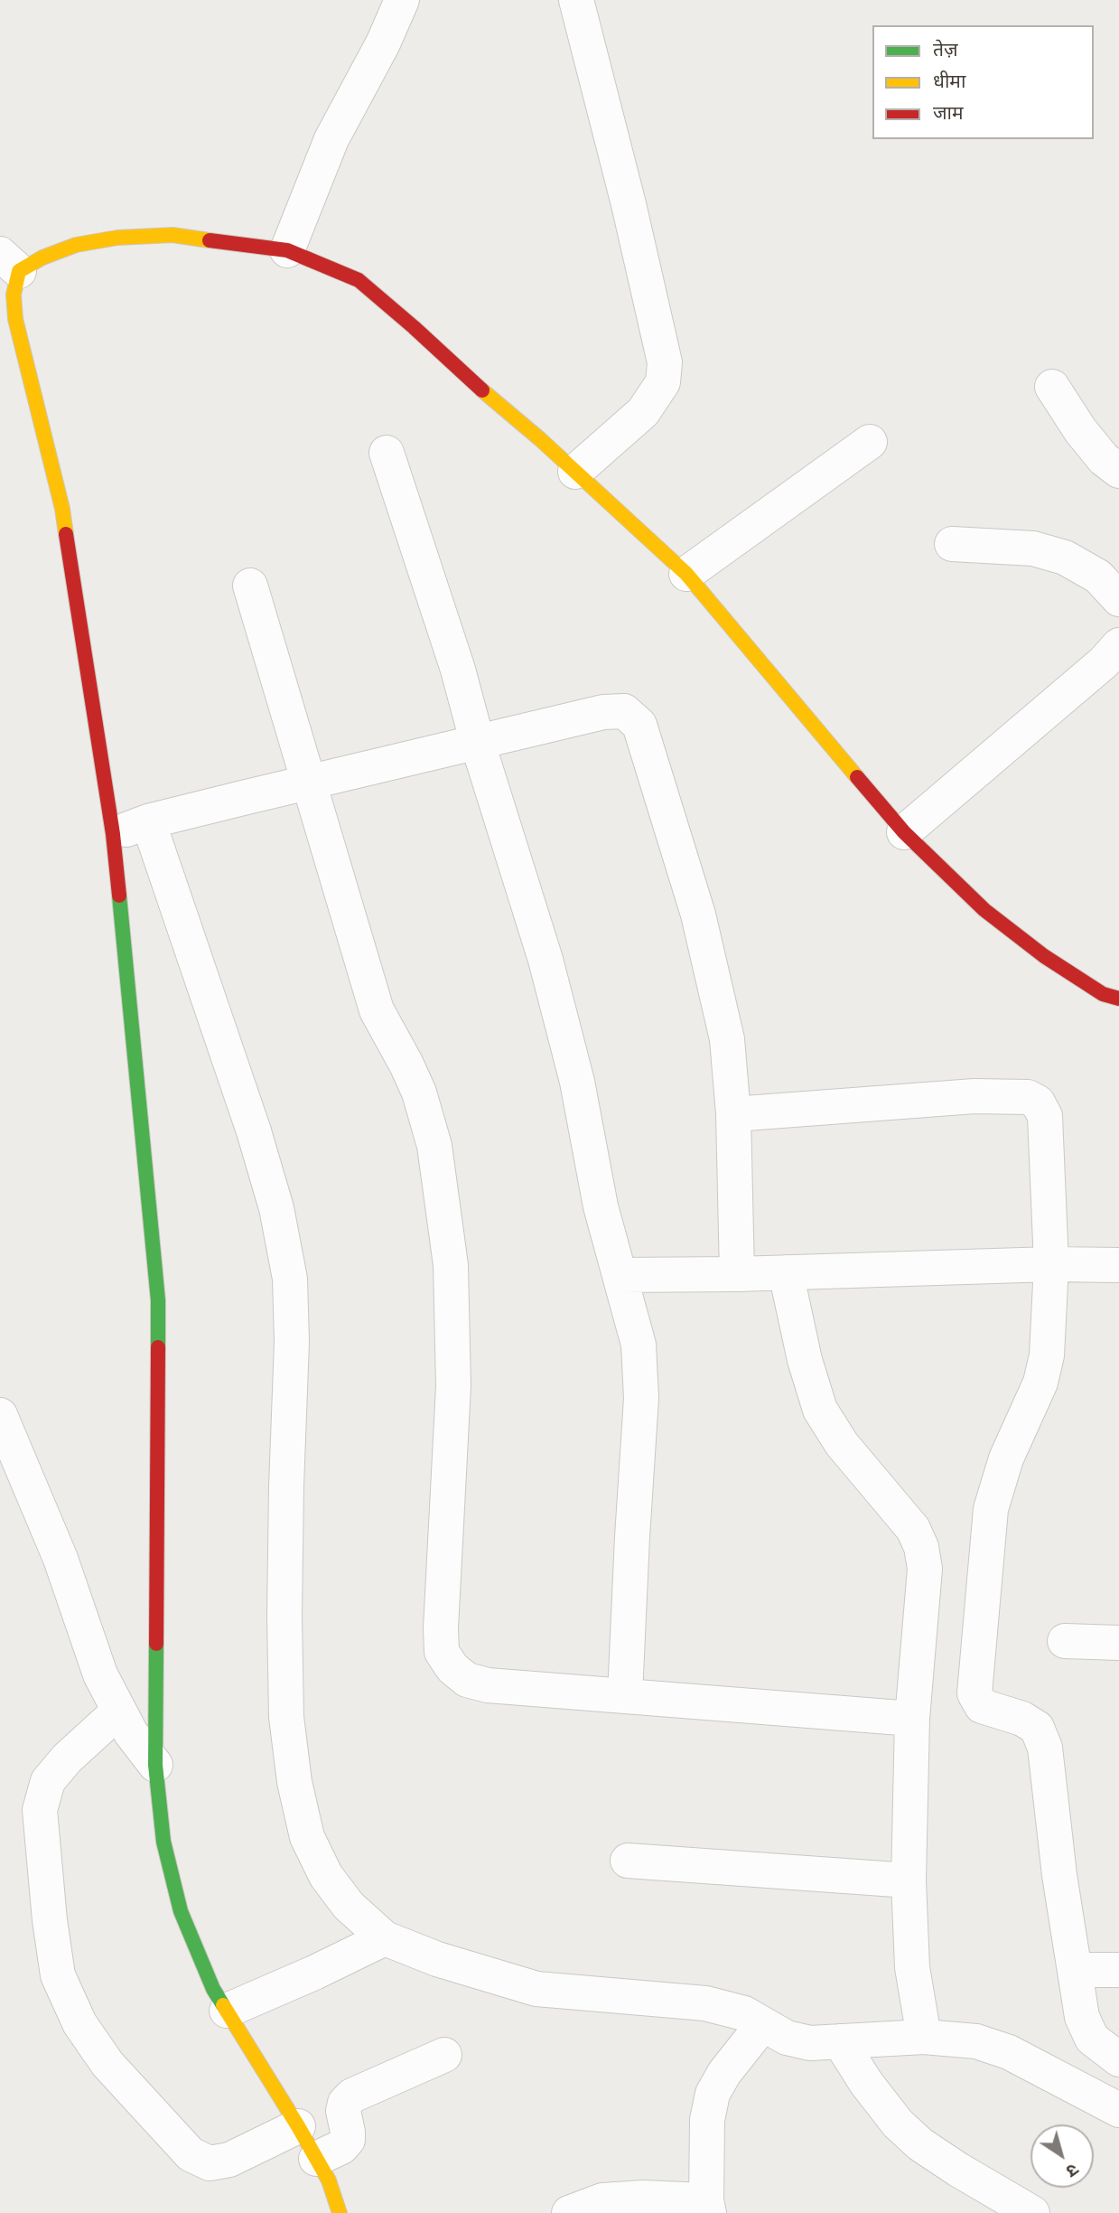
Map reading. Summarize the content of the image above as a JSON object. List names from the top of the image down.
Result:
{
  "legend": ["तेज़", "धीमा", "जाम"],
  "north": "bottom right"
}
